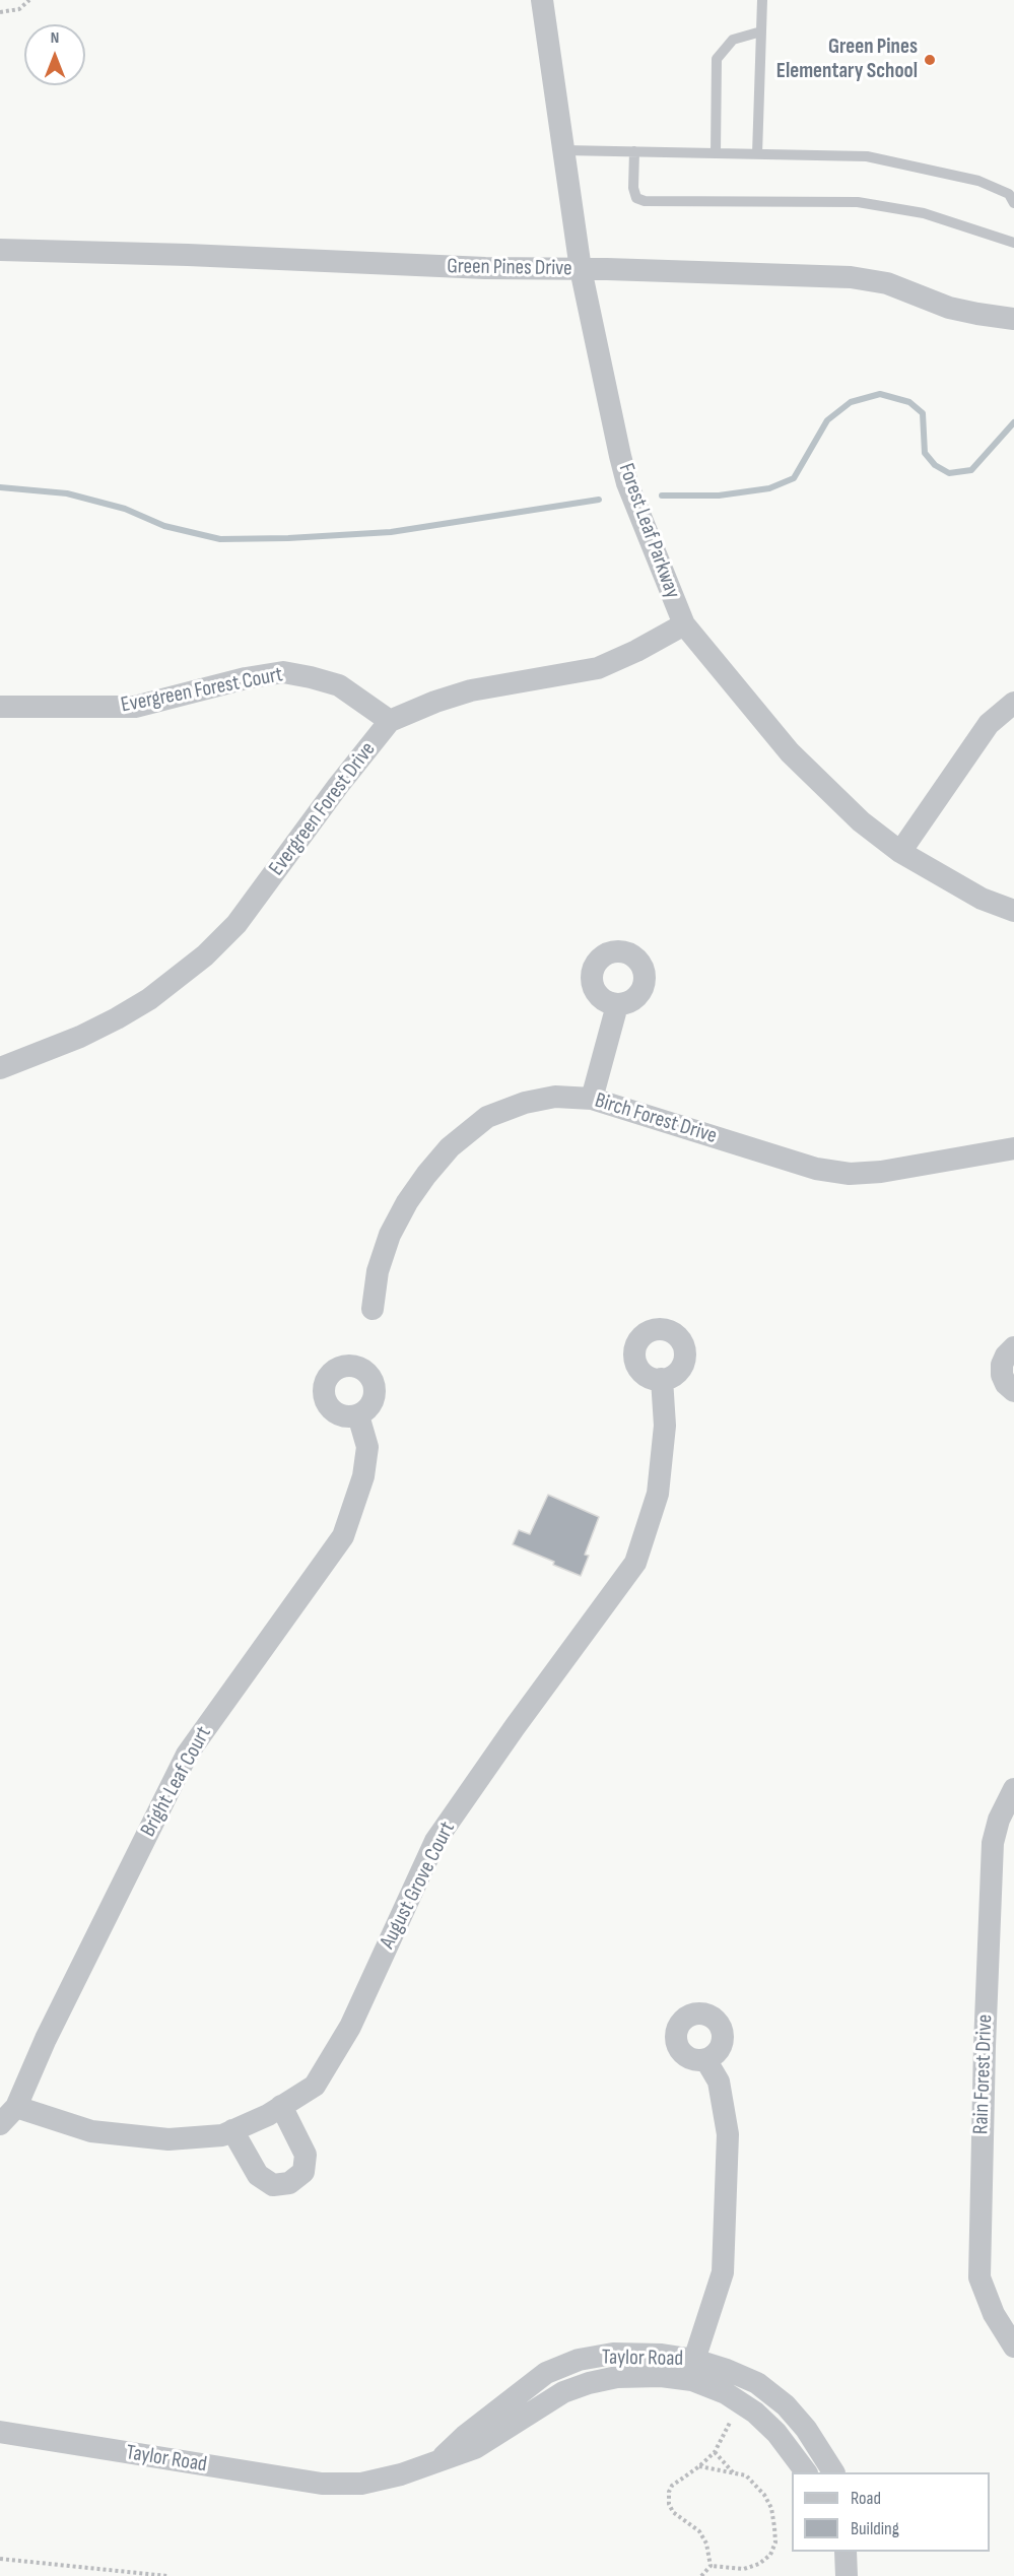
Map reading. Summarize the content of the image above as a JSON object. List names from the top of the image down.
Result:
{
  "streets": {
    "street": [
      "Green Pines Drive",
      "Forest Leaf Parkway",
      "Evergreen Forest Court",
      "Evergreen Forest Drive",
      "Birch Forest Drive",
      "Bright Leaf Court",
      "August Grove Court",
      "Rain Forest Drive",
      "Taylor Road"
    ]
  },
  "crossings": [
    ["Green Pines Drive", "Forest Leaf Parkway"],
    ["Forest Leaf Parkway", "Evergreen Forest Drive"],
    ["Evergreen Forest Court", "Evergreen Forest Drive"],
    ["Bright Leaf Court", "August Grove Court"]
  ],
  "places": ["Green Pines Elementary School"],
  "legend": ["Road", "Building"],
  "north": "top"
}
